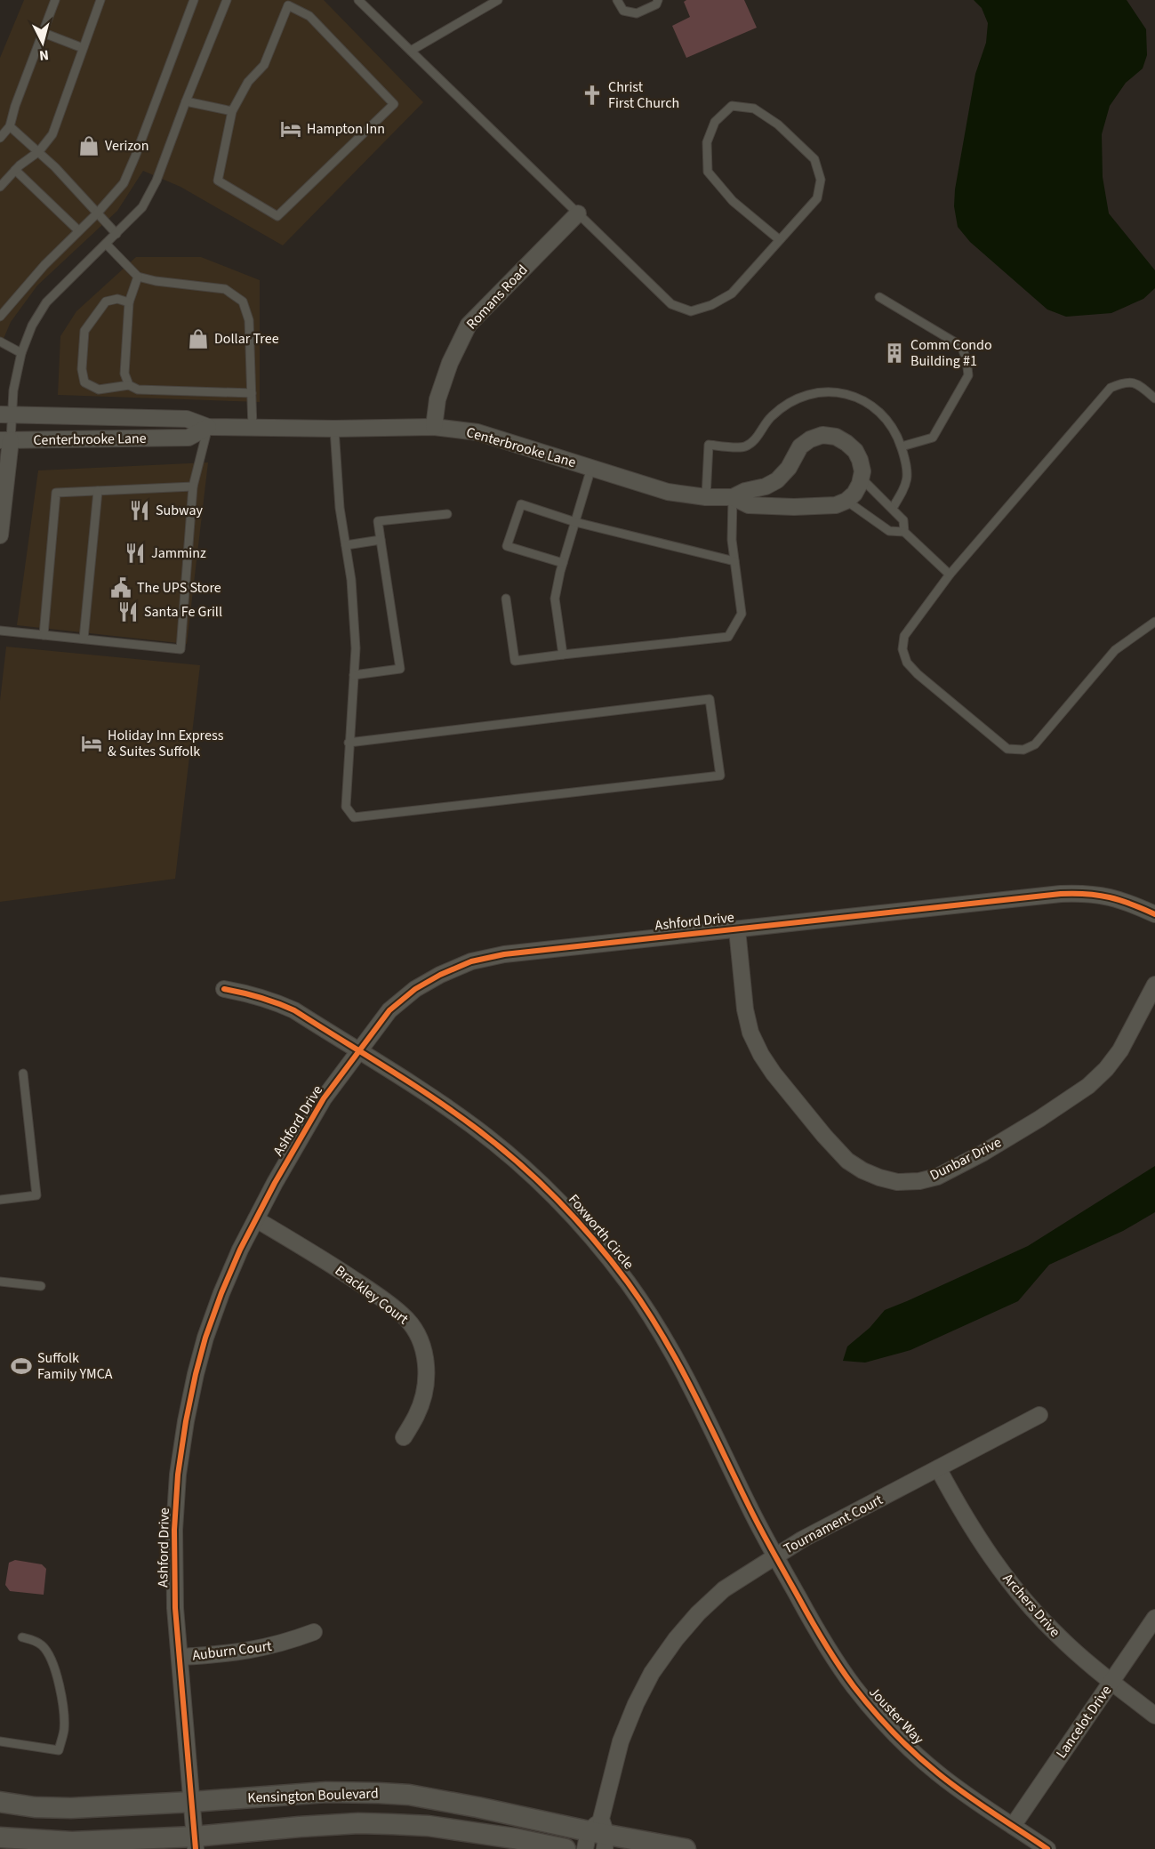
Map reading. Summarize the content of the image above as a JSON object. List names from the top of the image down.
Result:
{
  "streets": {
    "street": [
      "Romans Road",
      "Centerbrooke Lane",
      "Ashford Drive",
      "Dunbar Drive",
      "Foxworth Circle",
      "Brackley Court",
      "Tournament Court",
      "Archers Drive",
      "Auburn Court",
      "Jouster Way",
      "Lancelot Drive",
      "Kensington Boulevard"
    ]
  },
  "crossings": [
    ["Romans Road", "Centerbrooke Lane"],
    ["Ashford Drive", "Dunbar Drive"],
    ["Ashford Drive", "Foxworth Circle"],
    ["Ashford Drive", "Brackley Court"],
    ["Ashford Drive", "Auburn Court"],
    ["Ashford Drive", "Kensington Boulevard"],
    ["Foxworth Circle", "Tournament Court"],
    ["Foxworth Circle", "Jouster Way"],
    ["Tournament Court", "Archers Drive"],
    ["Tournament Court", "Jouster Way"],
    ["Tournament Court", "Kensington Boulevard"],
    ["Archers Drive", "Lancelot Drive"],
    ["Jouster Way", "Lancelot Drive"]
  ],
  "places": {
    "church": ["Christ First Church"],
    "hotel": ["Hampton Inn", "Holiday Inn Express & Suites Suffolk"],
    "shop": ["Verizon", "Dollar Tree"],
    "building": ["Comm Condo Building #1"],
    "restaurant": ["Subway", "Jamminz", "Santa Fe Grill"],
    "public building": ["The UPS Store"],
    "sports": ["Suffolk Family YMCA"]
  },
  "north": "bottom"
}
